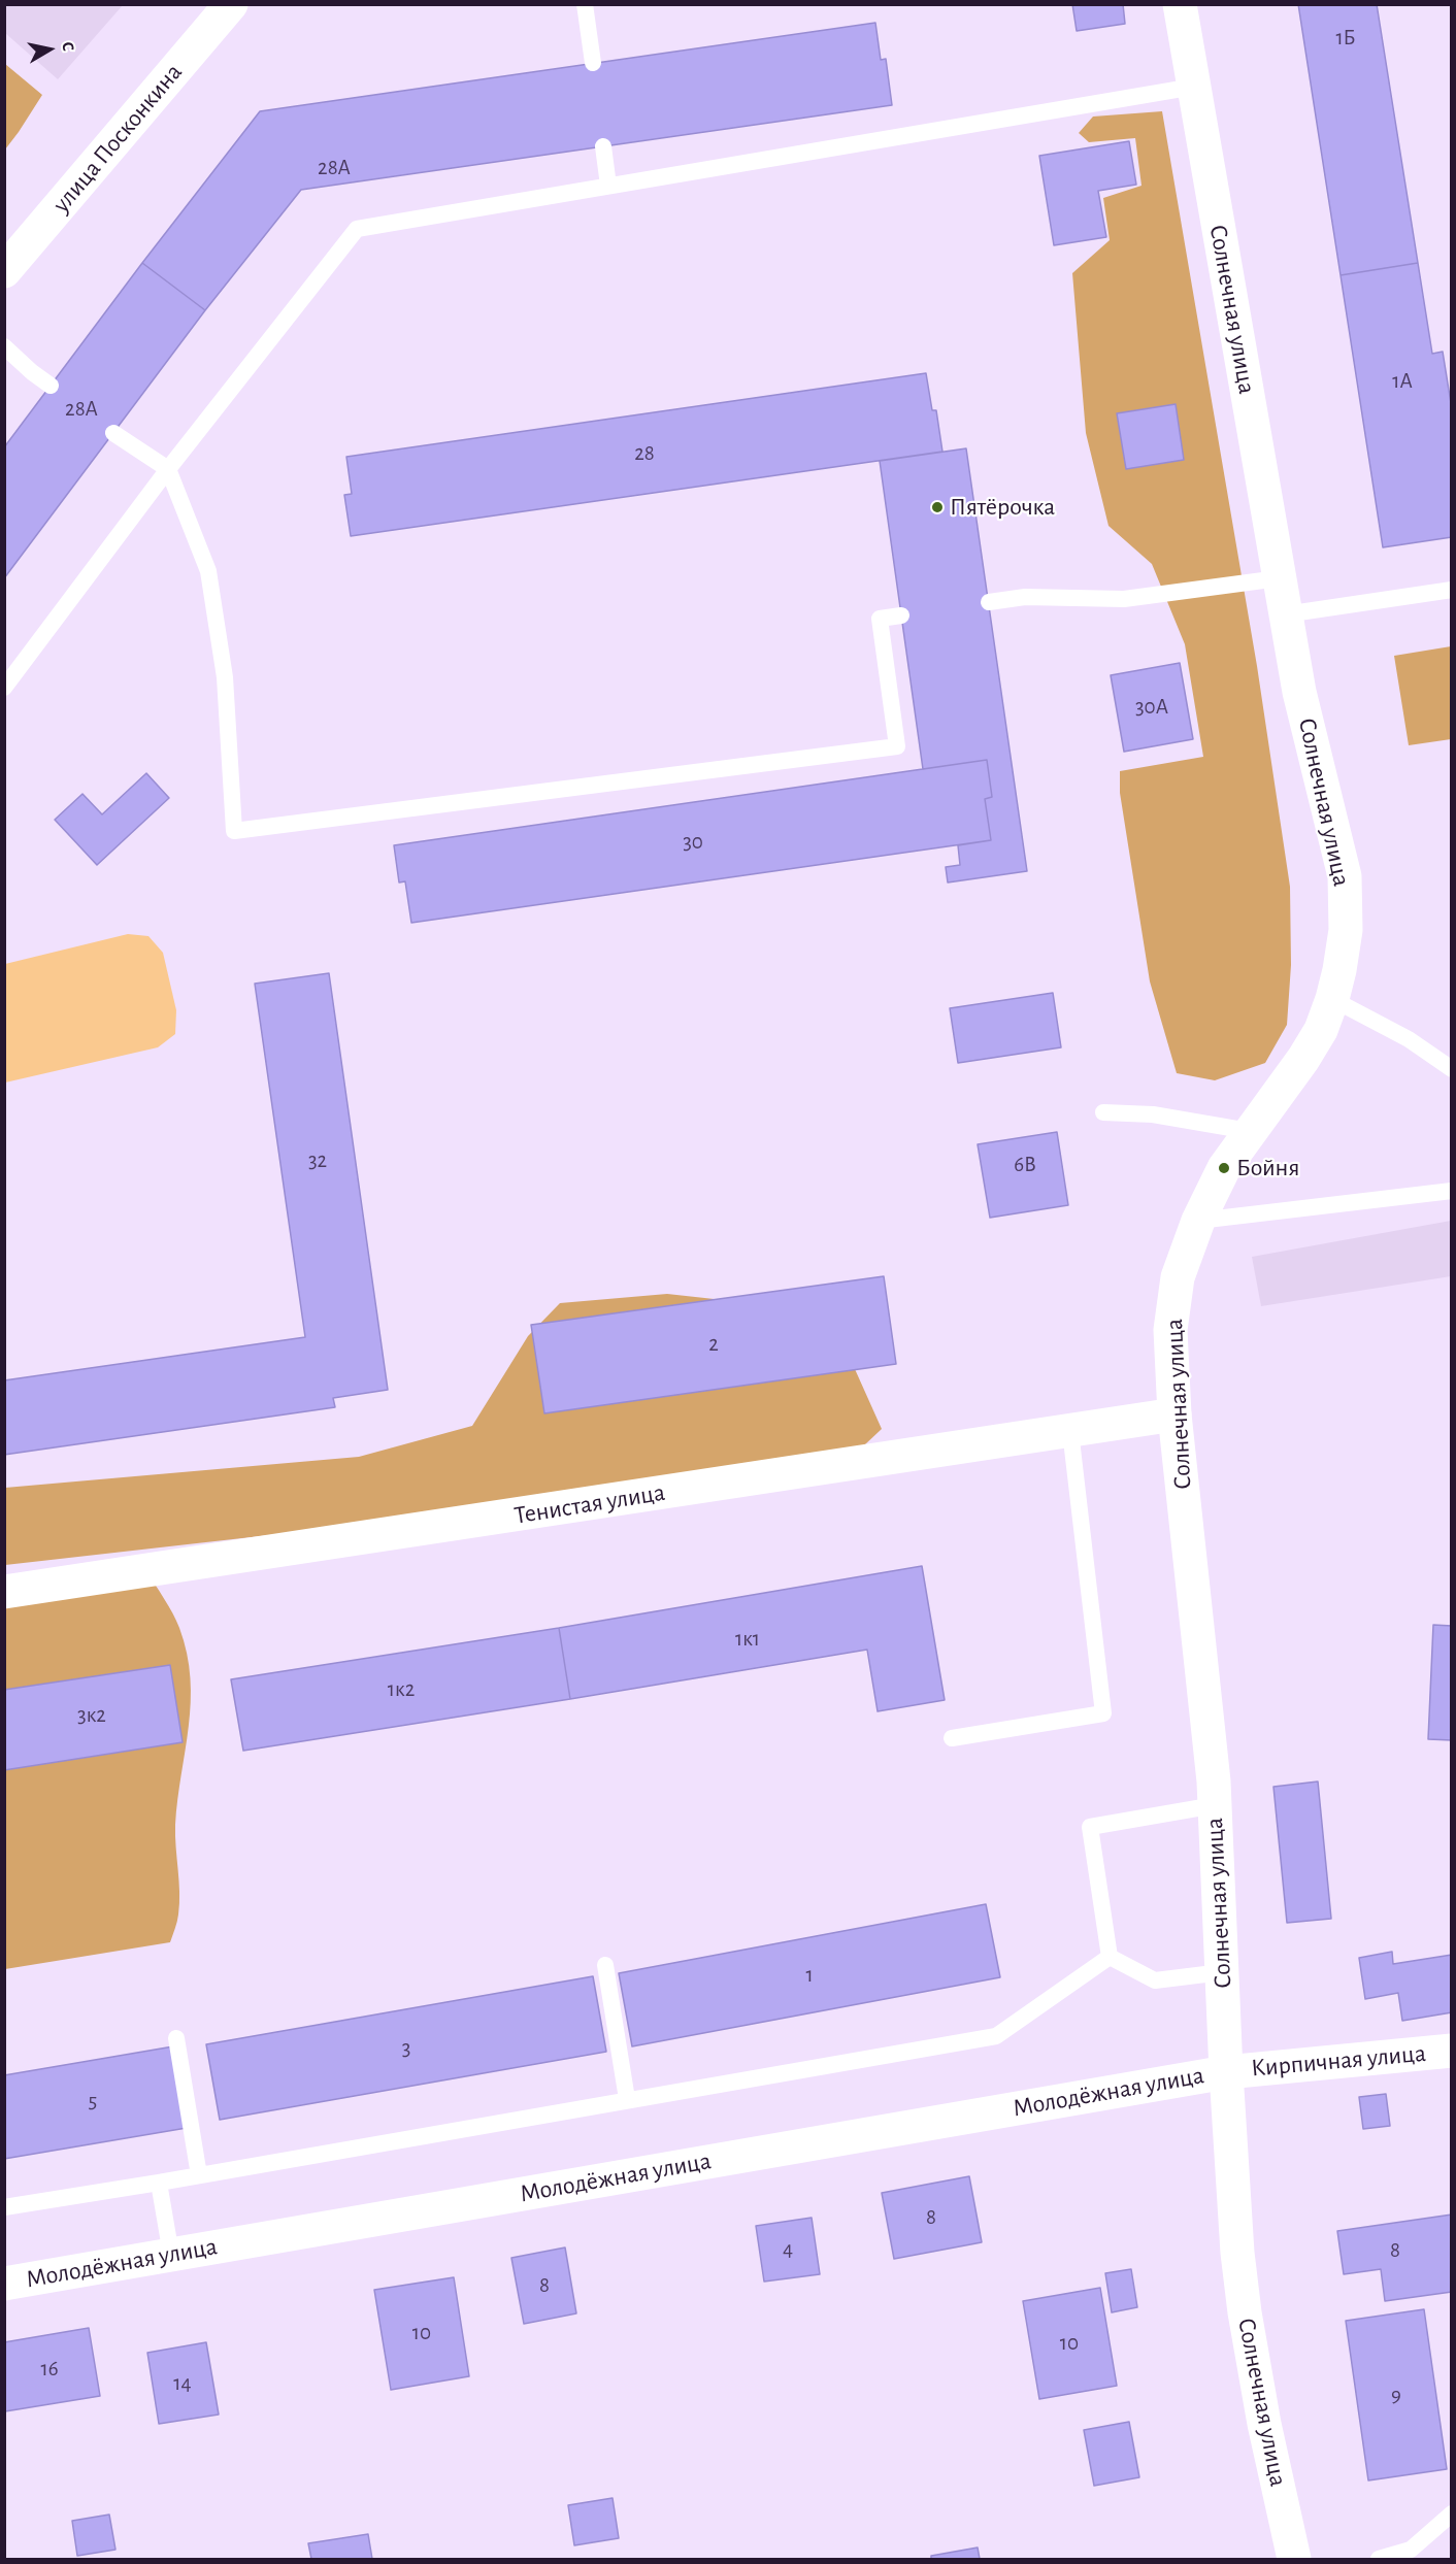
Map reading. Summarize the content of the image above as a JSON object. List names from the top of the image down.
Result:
{
  "streets": {
    "street": [
      "улица Посконкина",
      "Солнечная улица",
      "Тенистая улица",
      "Кирпичная улица",
      "Молодёжная улица"
    ]
  },
  "crossings": [
    ["Солнечная улица", "Тенистая улица"],
    ["Солнечная улица", "Кирпичная улица"],
    ["Солнечная улица", "Молодёжная улица"],
    ["Кирпичная улица", "Молодёжная улица"]
  ],
  "places": ["Пятёрочка", "Бойня"],
  "house_numbers": [
    "1Б",
    "28А",
    "1А",
    "28А",
    "28",
    "30А",
    "30",
    "32",
    "6В",
    "2",
    "1к1",
    "1к2",
    "3к2",
    "1",
    "3",
    "5",
    "8",
    "4",
    "8",
    "8",
    "10",
    "10",
    "16",
    "14",
    "9"
  ],
  "north": "right"
}
